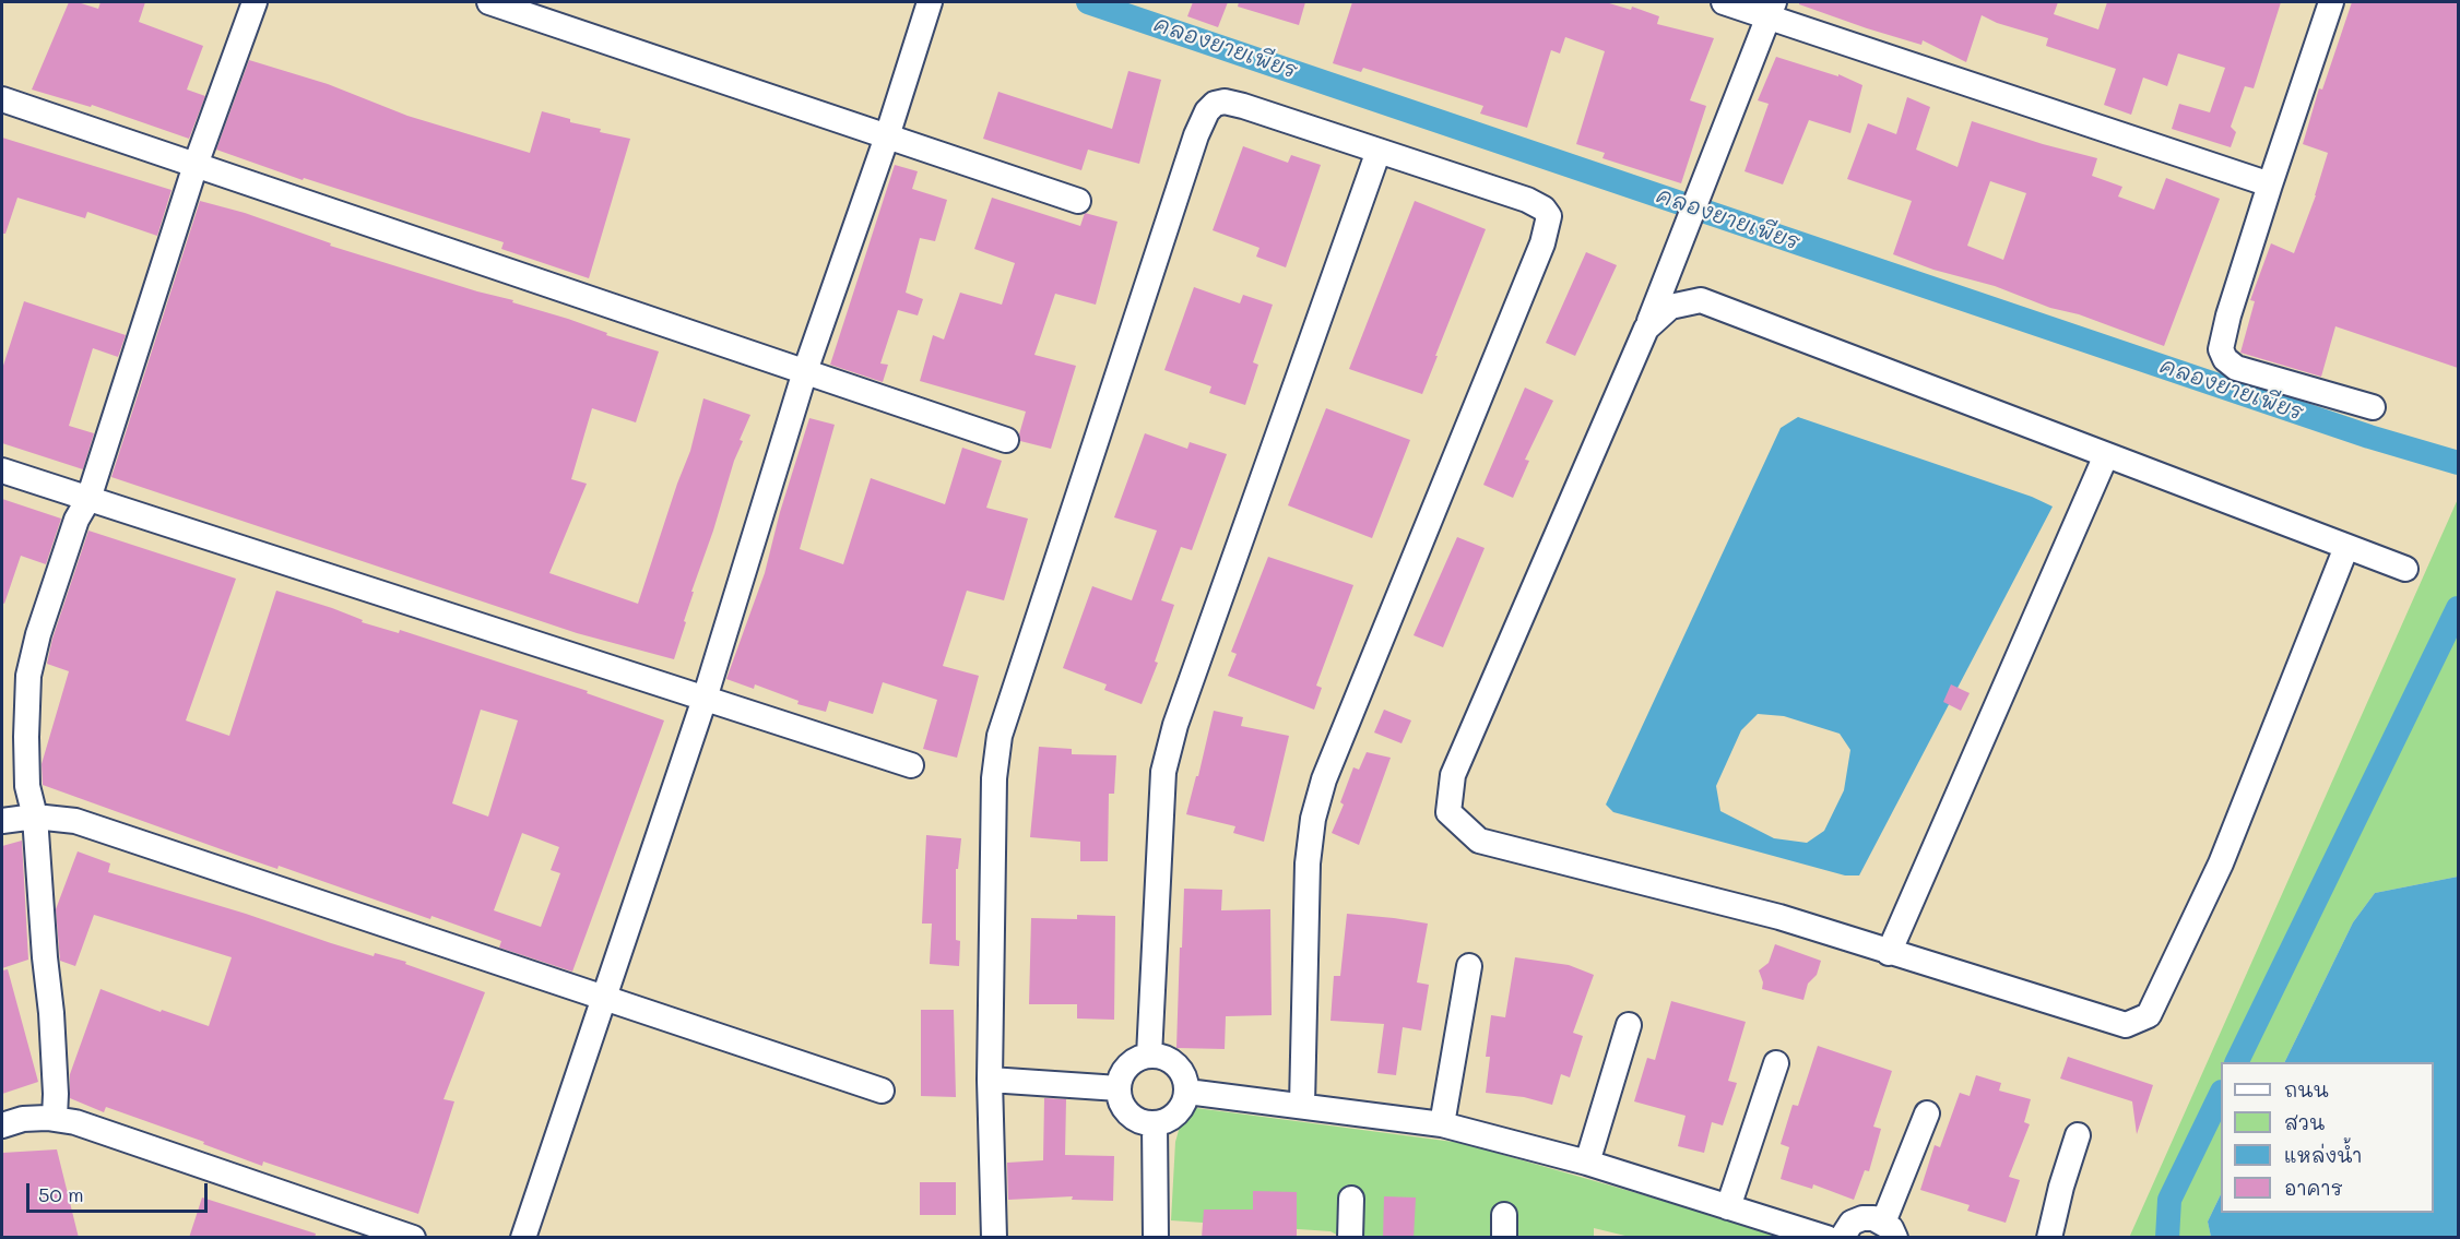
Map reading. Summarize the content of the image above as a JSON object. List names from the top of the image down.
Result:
{
  "water": ["คลองยายเพียร"],
  "legend": [
    "ถนน",
    "สวน",
    "แหล่งน้ำ",
    "อาคาร"
  ],
  "scale_bar": "50 m"
}
